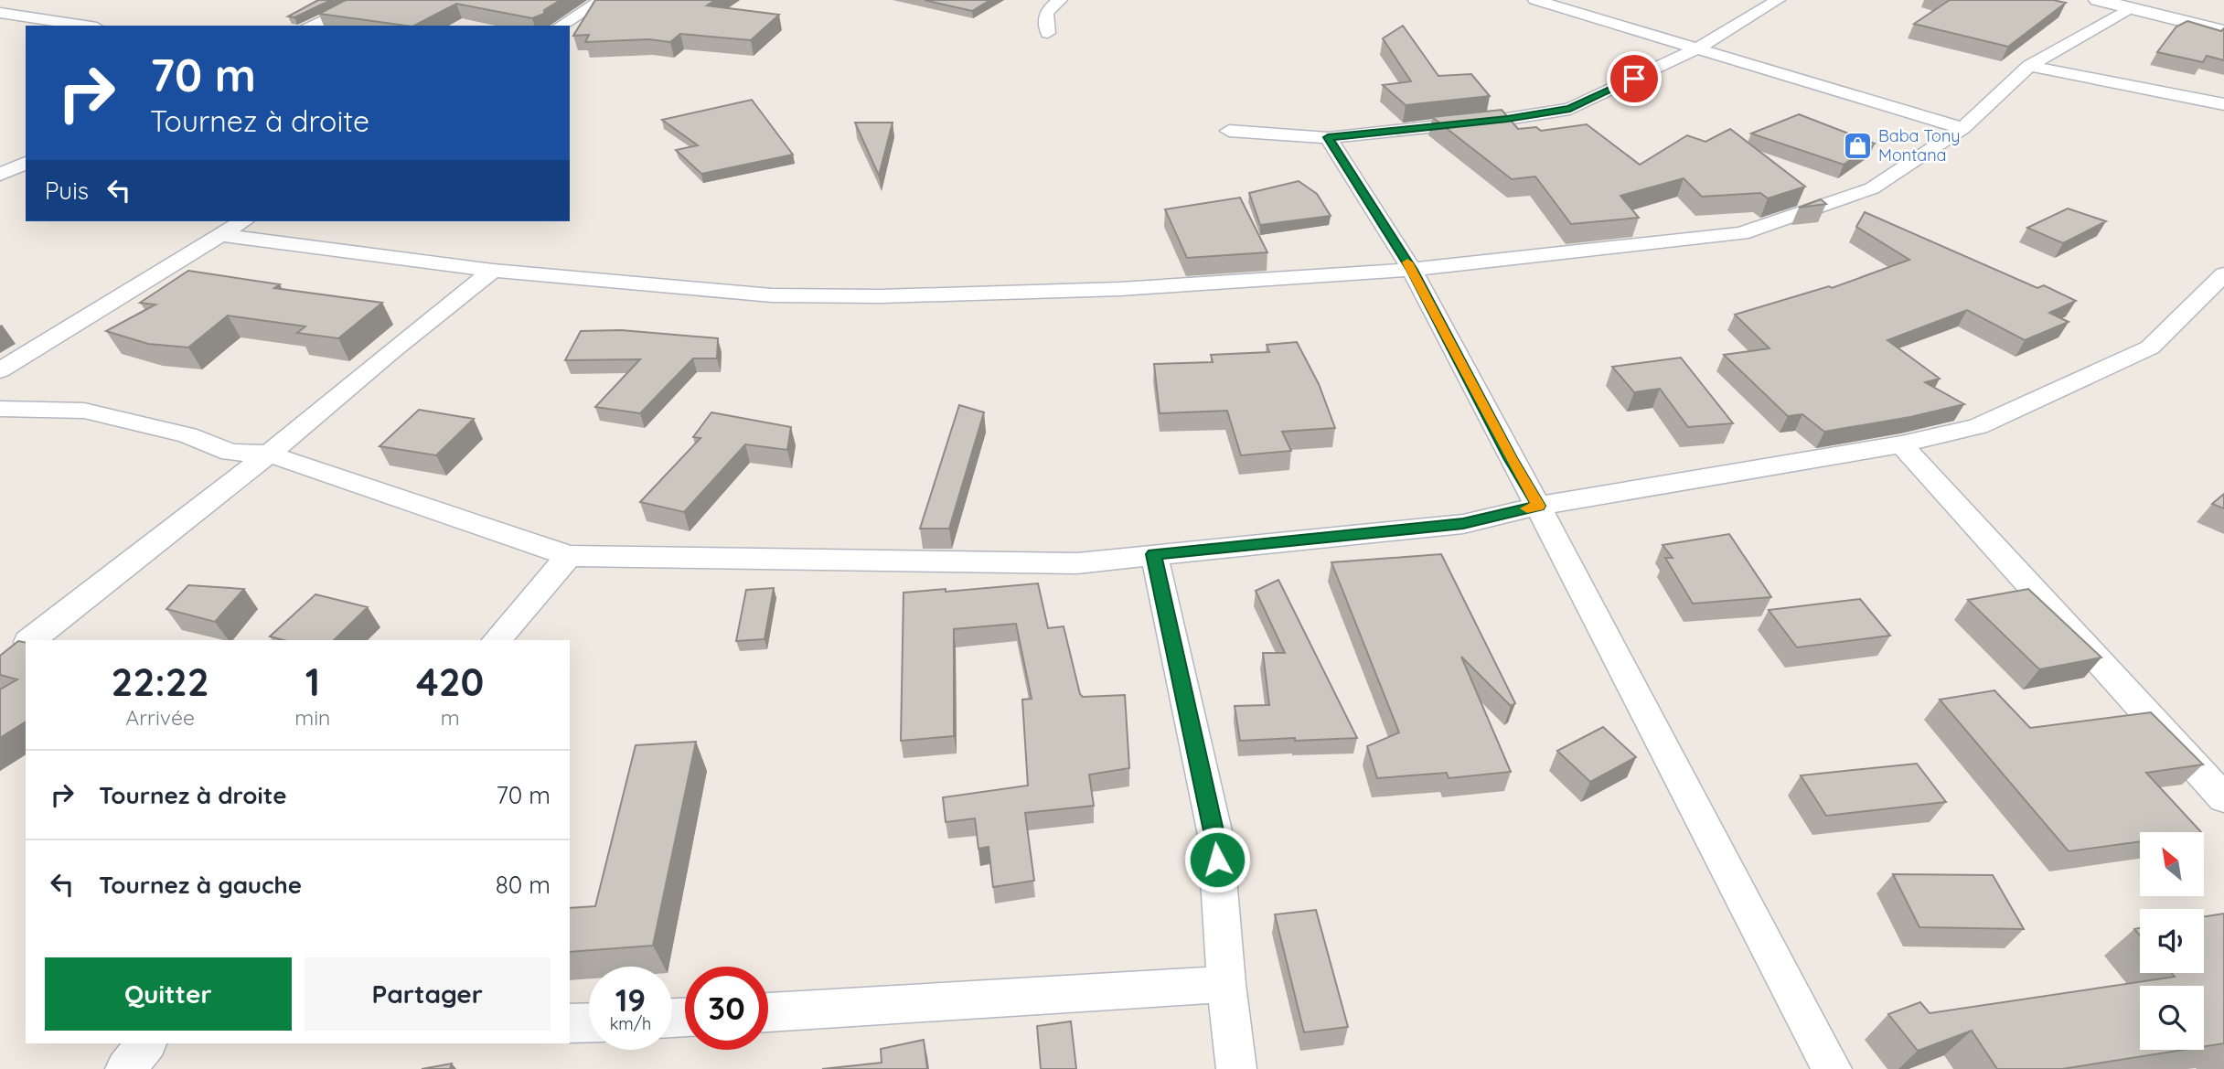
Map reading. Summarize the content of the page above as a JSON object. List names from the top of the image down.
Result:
{
  "places": {
    "shop": ["Baba Tony Montana"]
  },
  "north": "top left",
  "page": {
    "turn": ["70 m", "Tournez à droite"],
    "then": "Puis",
    "eta": [
      "22:22",
      "Arrivée",
      "1",
      "min",
      "420",
      "m"
    ],
    "list": [
      {
        "name": "Tournez à droite",
        "value": "70 m"
      },
      {
        "name": "Tournez à gauche",
        "value": "80 m"
      }
    ],
    "buttons": ["Quitter", "Partager"],
    "speed": "19 km/h",
    "limit": "30"
  }
}
